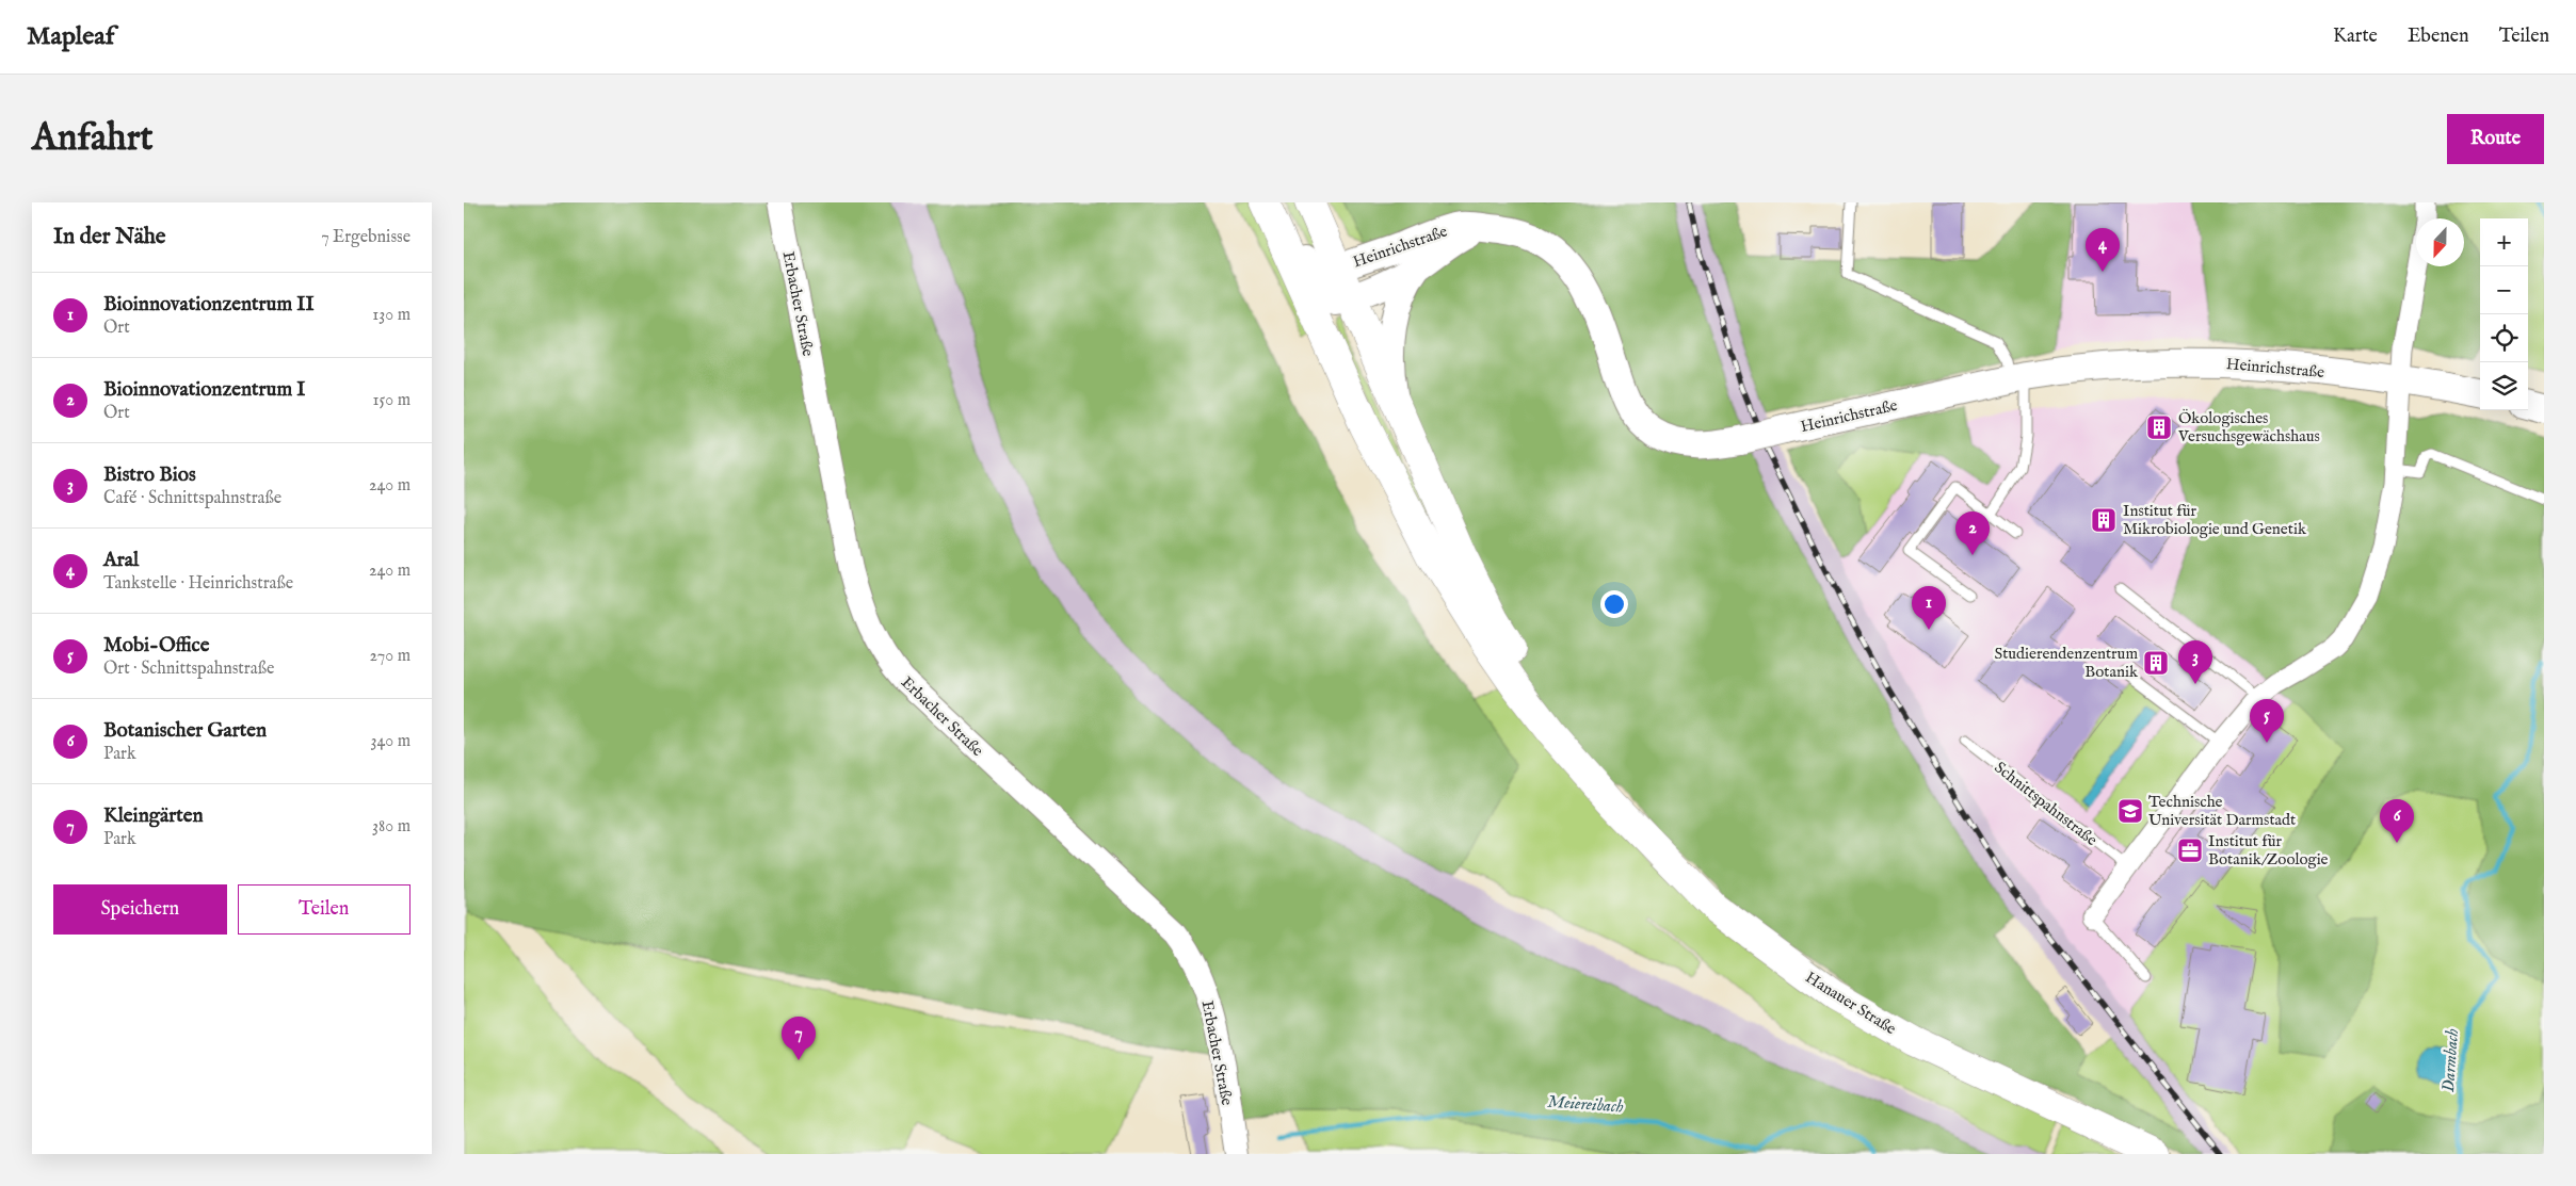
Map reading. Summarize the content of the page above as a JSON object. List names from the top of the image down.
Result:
{
  "streets": {
    "main road": ["Heinrichstraße", "Hanauer Straße"],
    "street": ["Erbacher Straße"],
    "lane": ["Schnittspahnstraße"]
  },
  "water": ["Darmbach", "Meiereibach"],
  "places": {
    "building": ["Ökologisches Versuchsgewächshaus", "Institut für Mikrobiologie und Genetik", "Studierendenzentrum Botanik"],
    "school or university": ["Technische Universität Darmstadt"],
    "office": ["Institut für Botanik/Zoologie"]
  },
  "north": "bottom",
  "page": {
    "header": "Mapleaf",
    "nav": ["Karte", "Ebenen", "Teilen"],
    "buttons": [
      "Route",
      ["Speichern", "Teilen"]
    ],
    "title": "Anfahrt",
    "heading": ["In der Nähe", "7 Ergebnisse"],
    "map_buttons": ["+", "−"],
    "pins": [
      "4",
      "2",
      "1",
      "3",
      "5",
      "6",
      "7"
    ],
    "list": [
      {
        "mark": "1",
        "name": "Bioinnovationzentrum II",
        "note": "Ort",
        "value": "130 m"
      },
      {
        "mark": "2",
        "name": "Bioinnovationzentrum I",
        "note": "Ort",
        "value": "150 m"
      },
      {
        "mark": "3",
        "name": "Bistro Bios",
        "note": "Café · Schnittspahnstraße",
        "value": "240 m"
      },
      {
        "mark": "4",
        "name": "Aral",
        "note": "Tankstelle · Heinrichstraße",
        "value": "240 m"
      },
      {
        "mark": "5",
        "name": "Mobi-Office",
        "note": "Ort · Schnittspahnstraße",
        "value": "270 m"
      },
      {
        "mark": "6",
        "name": "Botanischer Garten",
        "note": "Park",
        "value": "340 m"
      },
      {
        "mark": "7",
        "name": "Kleingärten",
        "note": "Park",
        "value": "380 m"
      }
    ]
  }
}
